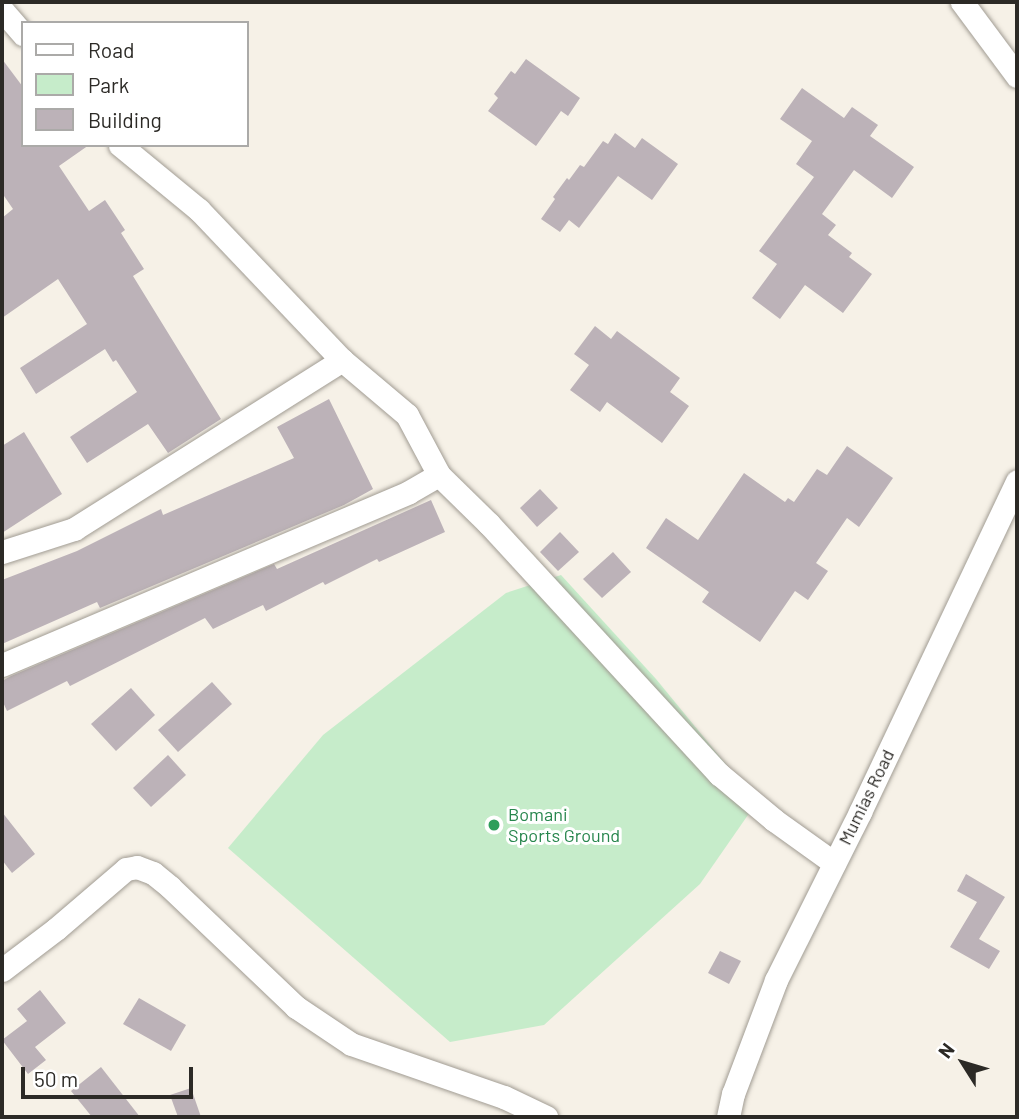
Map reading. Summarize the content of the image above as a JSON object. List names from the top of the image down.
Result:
{
  "streets": {
    "street": ["Mumias Road"]
  },
  "places": ["Bomani Sports Ground"],
  "legend": ["Road", "Park", "Building"],
  "scale_bar": "50 m",
  "north": "top left"
}
